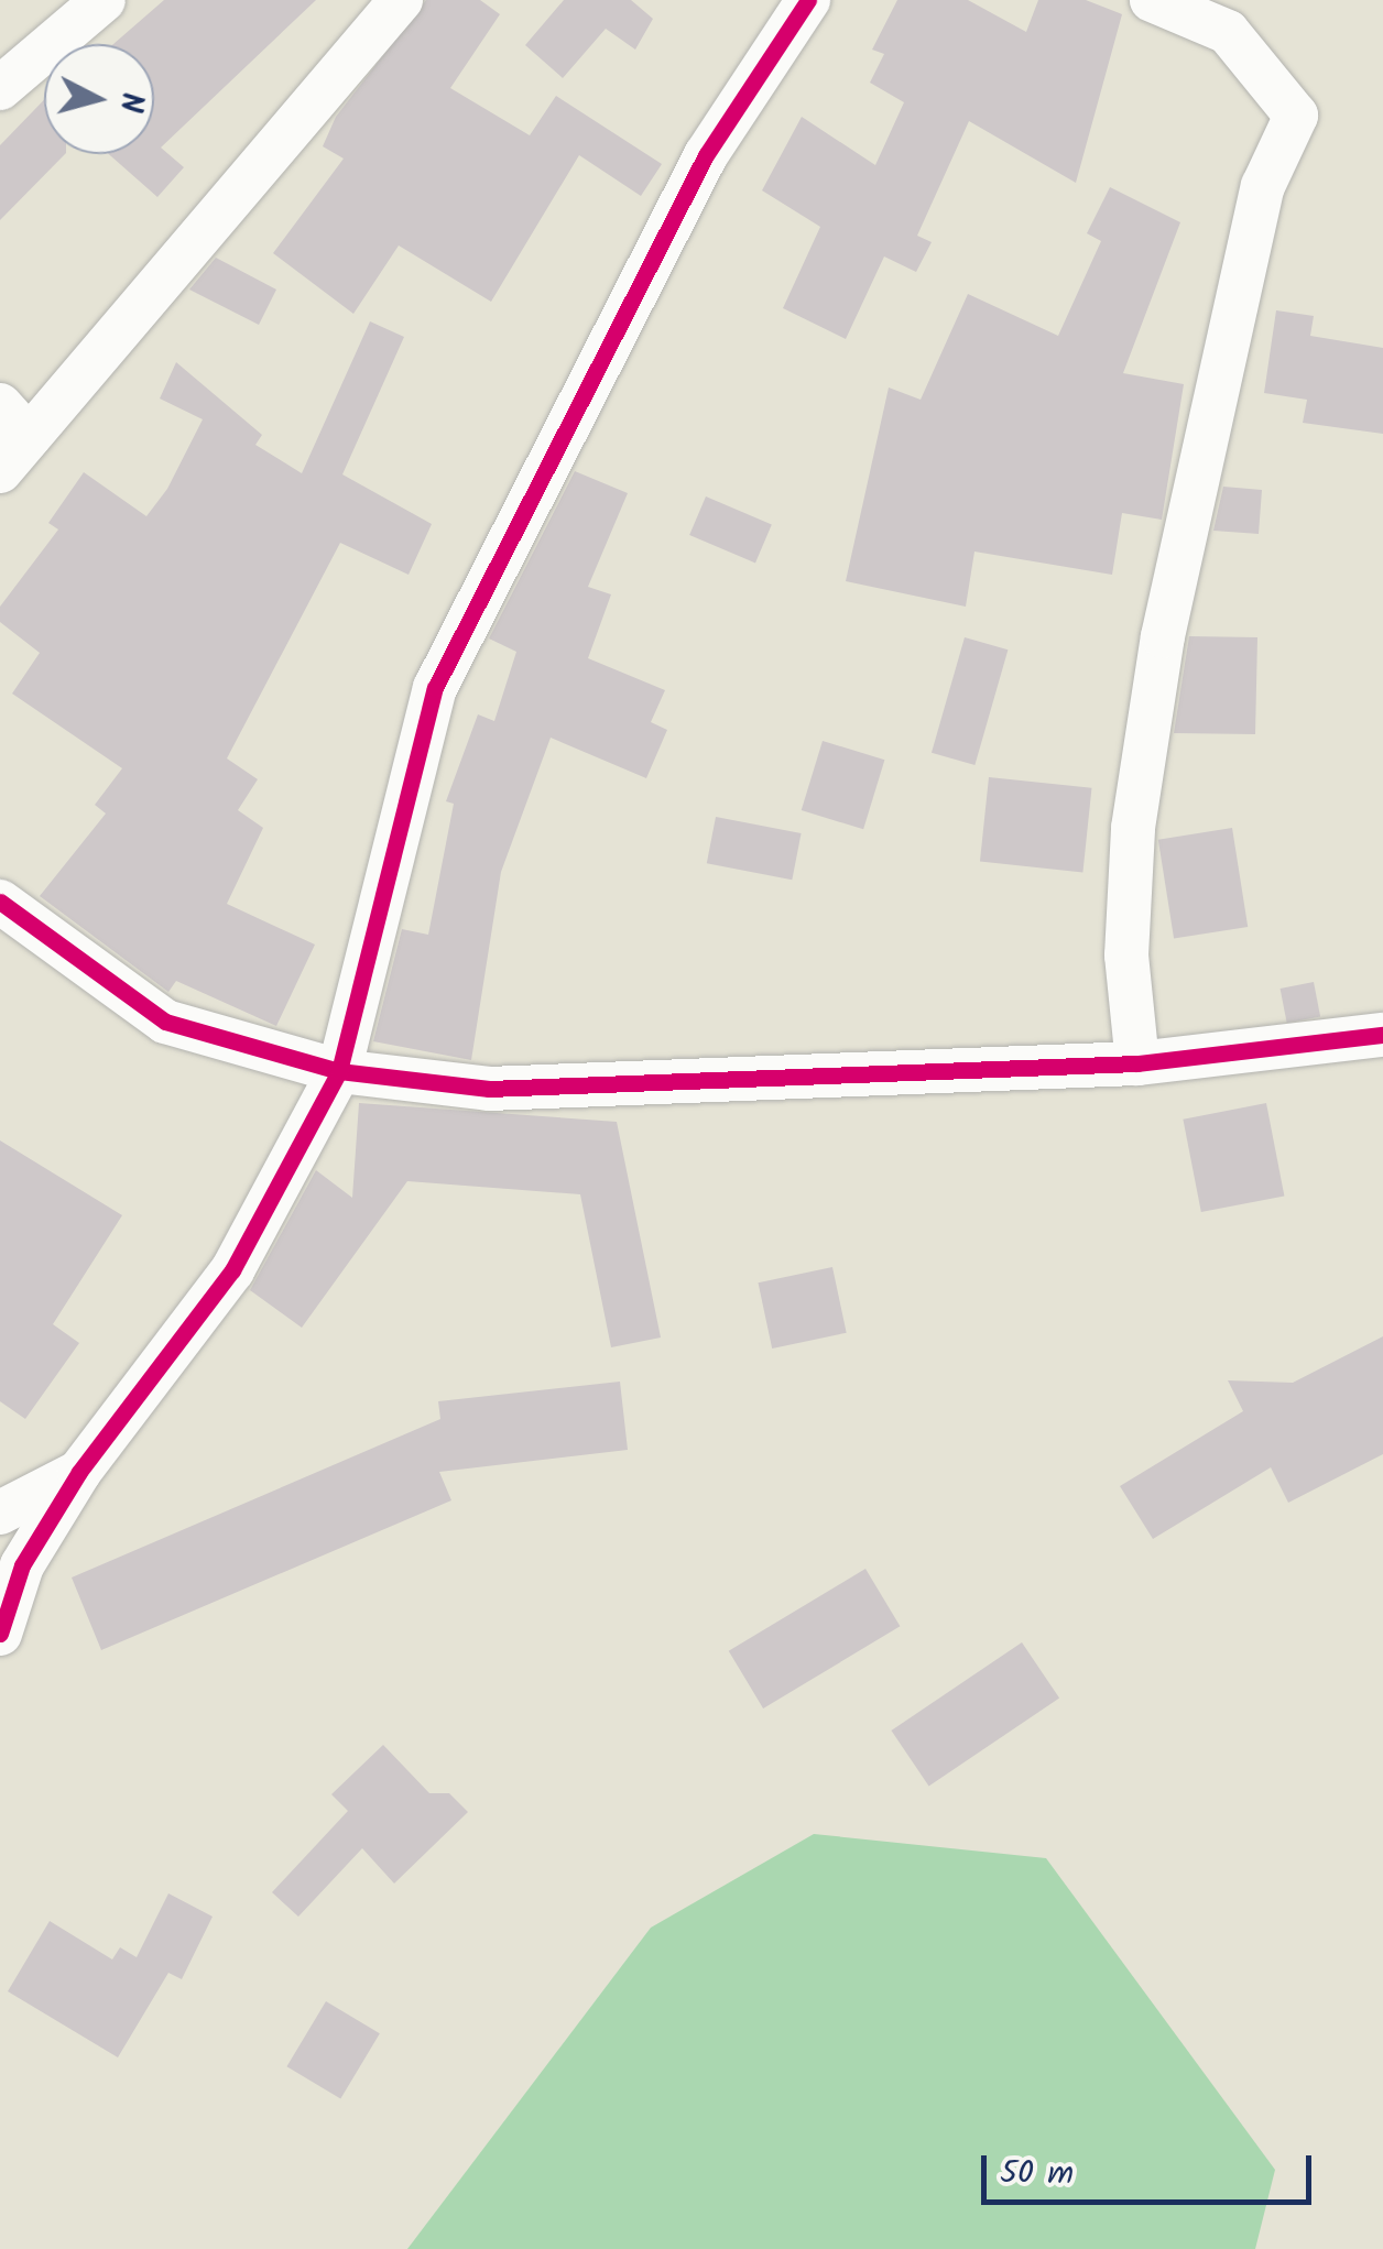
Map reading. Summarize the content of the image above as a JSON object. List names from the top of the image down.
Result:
{
  "scale_bar": "50 m",
  "north": "right"
}
